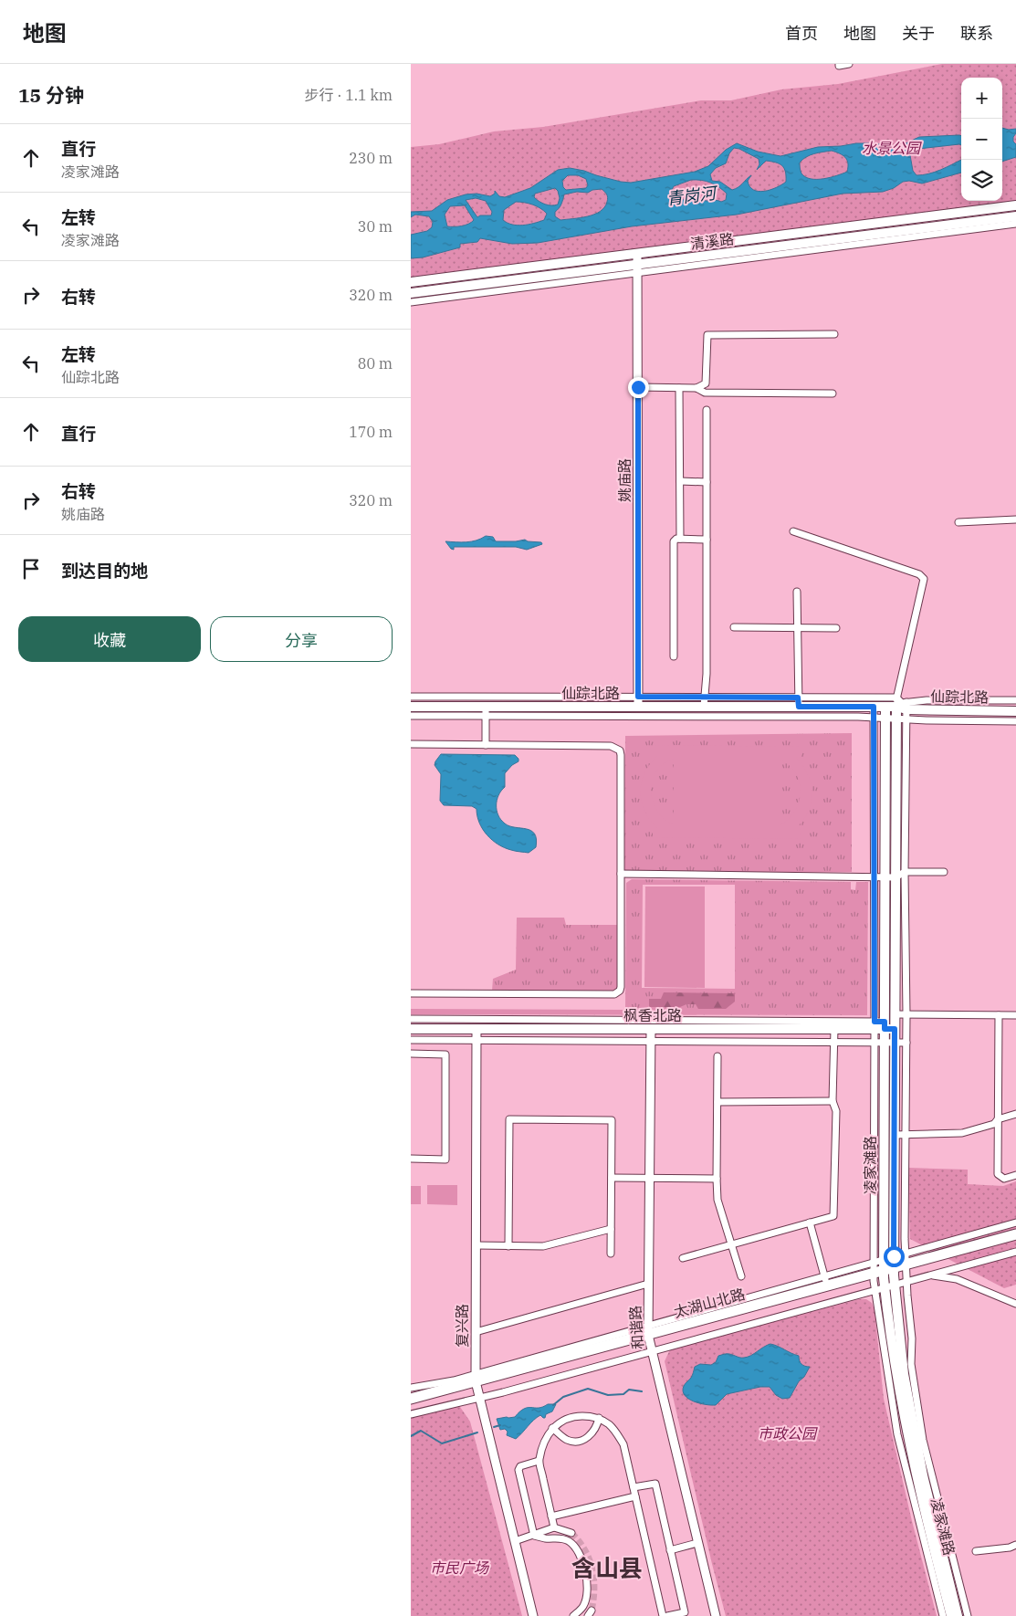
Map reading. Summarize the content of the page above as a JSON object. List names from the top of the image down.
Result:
{
  "streets": {
    "main road": [
      "清溪路",
      "仙踪北路",
      "枫香北路",
      "凌家滩路",
      "太湖山北路"
    ],
    "street": ["姚庙路", "复兴路", "和谐路"]
  },
  "crossings": [
    ["清溪路", "姚庙路"],
    ["姚庙路", "仙踪北路"],
    ["仙踪北路", "凌家滩路"],
    ["枫香北路", "凌家滩路"],
    ["枫香北路", "复兴路"],
    ["枫香北路", "和谐路"],
    ["凌家滩路", "太湖山北路"],
    ["太湖山北路", "复兴路"],
    ["太湖山北路", "和谐路"]
  ],
  "districts": ["含山县"],
  "water": ["青岗河"],
  "parks": ["水景公园", "市政公园", "市民广场"],
  "page": {
    "header": "地图",
    "nav": [
      "首页",
      "地图",
      "关于",
      "联系"
    ],
    "heading": ["15 分钟", "步行 · 1.1 km"],
    "map_buttons": ["+", "−"],
    "list": [
      ["直行", "凌家滩路", "230 m"],
      ["左转", "凌家滩路", "30 m"],
      ["右转", "320 m"],
      ["左转", "仙踪北路", "80 m"],
      ["直行", "170 m"],
      ["右转", "姚庙路", "320 m"],
      "到达目的地"
    ],
    "buttons": ["收藏", "分享"]
  }
}
